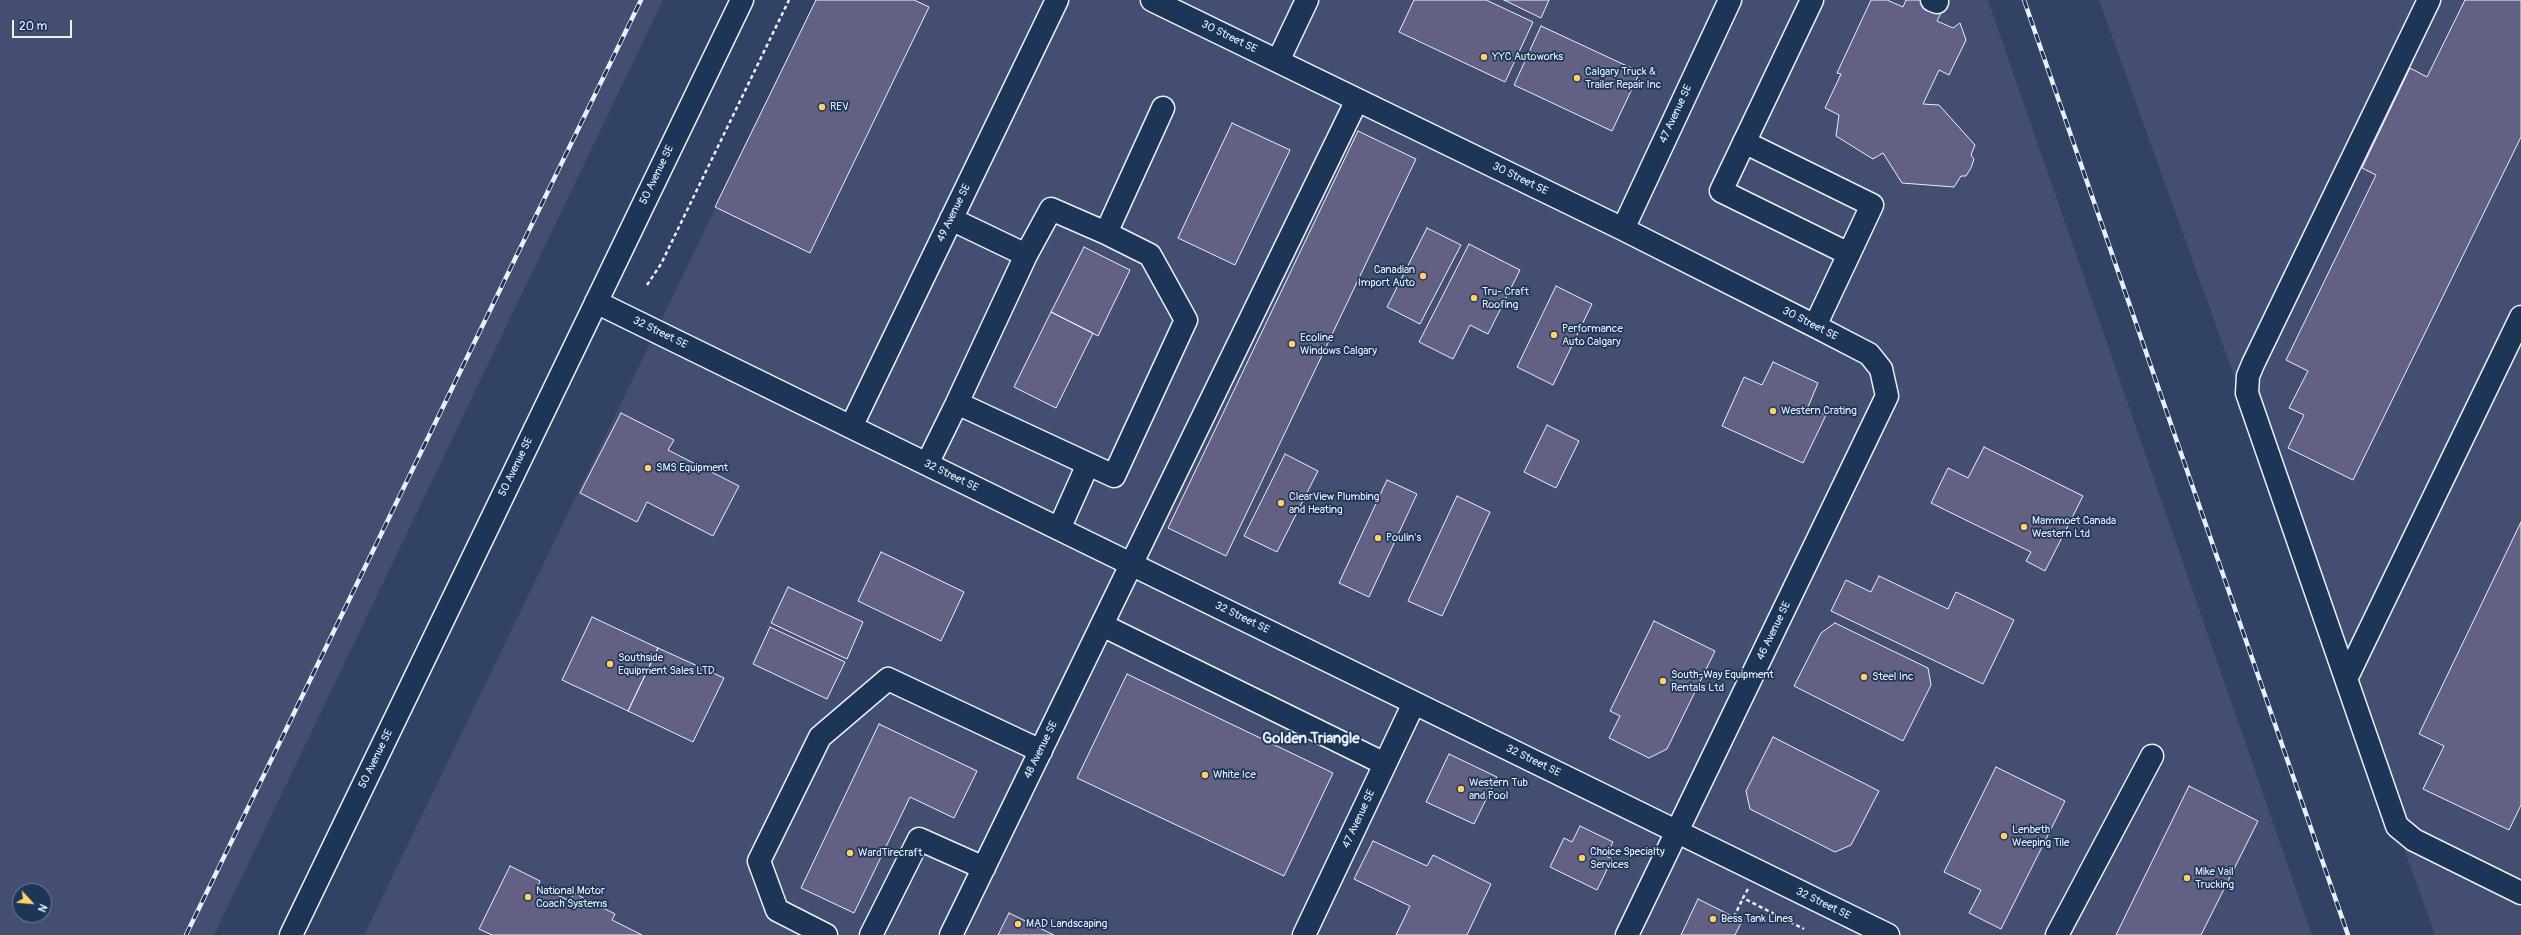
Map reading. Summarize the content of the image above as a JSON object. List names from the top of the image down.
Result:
{
  "streets": {
    "street": [
      "30 Street SE",
      "47 Avenue SE",
      "50 Avenue SE",
      "49 Avenue SE",
      "32 Street SE",
      "46 Avenue SE",
      "48 Avenue SE"
    ]
  },
  "crossings": [
    ["30 Street SE", "47 Avenue SE"],
    ["30 Street SE", "46 Avenue SE"],
    ["30 Street SE", "48 Avenue SE"],
    ["47 Avenue SE", "32 Street SE"],
    ["50 Avenue SE", "32 Street SE"],
    ["49 Avenue SE", "32 Street SE"],
    ["32 Street SE", "46 Avenue SE"],
    ["32 Street SE", "48 Avenue SE"]
  ],
  "districts": ["Golden Triangle"],
  "places": [
    "YYC Autoworks",
    "Calgary Truck & Trailer Repair Inc",
    "REV",
    "Canadian Import Auto",
    "Tru- Craft Roofing",
    "Performance Auto Calgary",
    "Ecoline Windows Calgary",
    "Western Crating",
    "SMS Equipment",
    "ClearView Plumbing and Heating",
    "Mammoet Canada Western Ltd",
    "Poulin's",
    "Southside Equipment Sales LTD",
    "Steel Inc",
    "South-Way Equipment Rentals Ltd",
    "White Ice",
    "Western Tub and Pool",
    "Lenbeth Weeping Tile",
    "WardTirecraft",
    "Choice Specialty Services",
    "Mike Vail Trucking",
    "National Motor Coach Systems",
    "Bess Tank Lines",
    "MAD Landscaping"
  ],
  "scale_bar": "20 m",
  "north": "bottom right"
}
